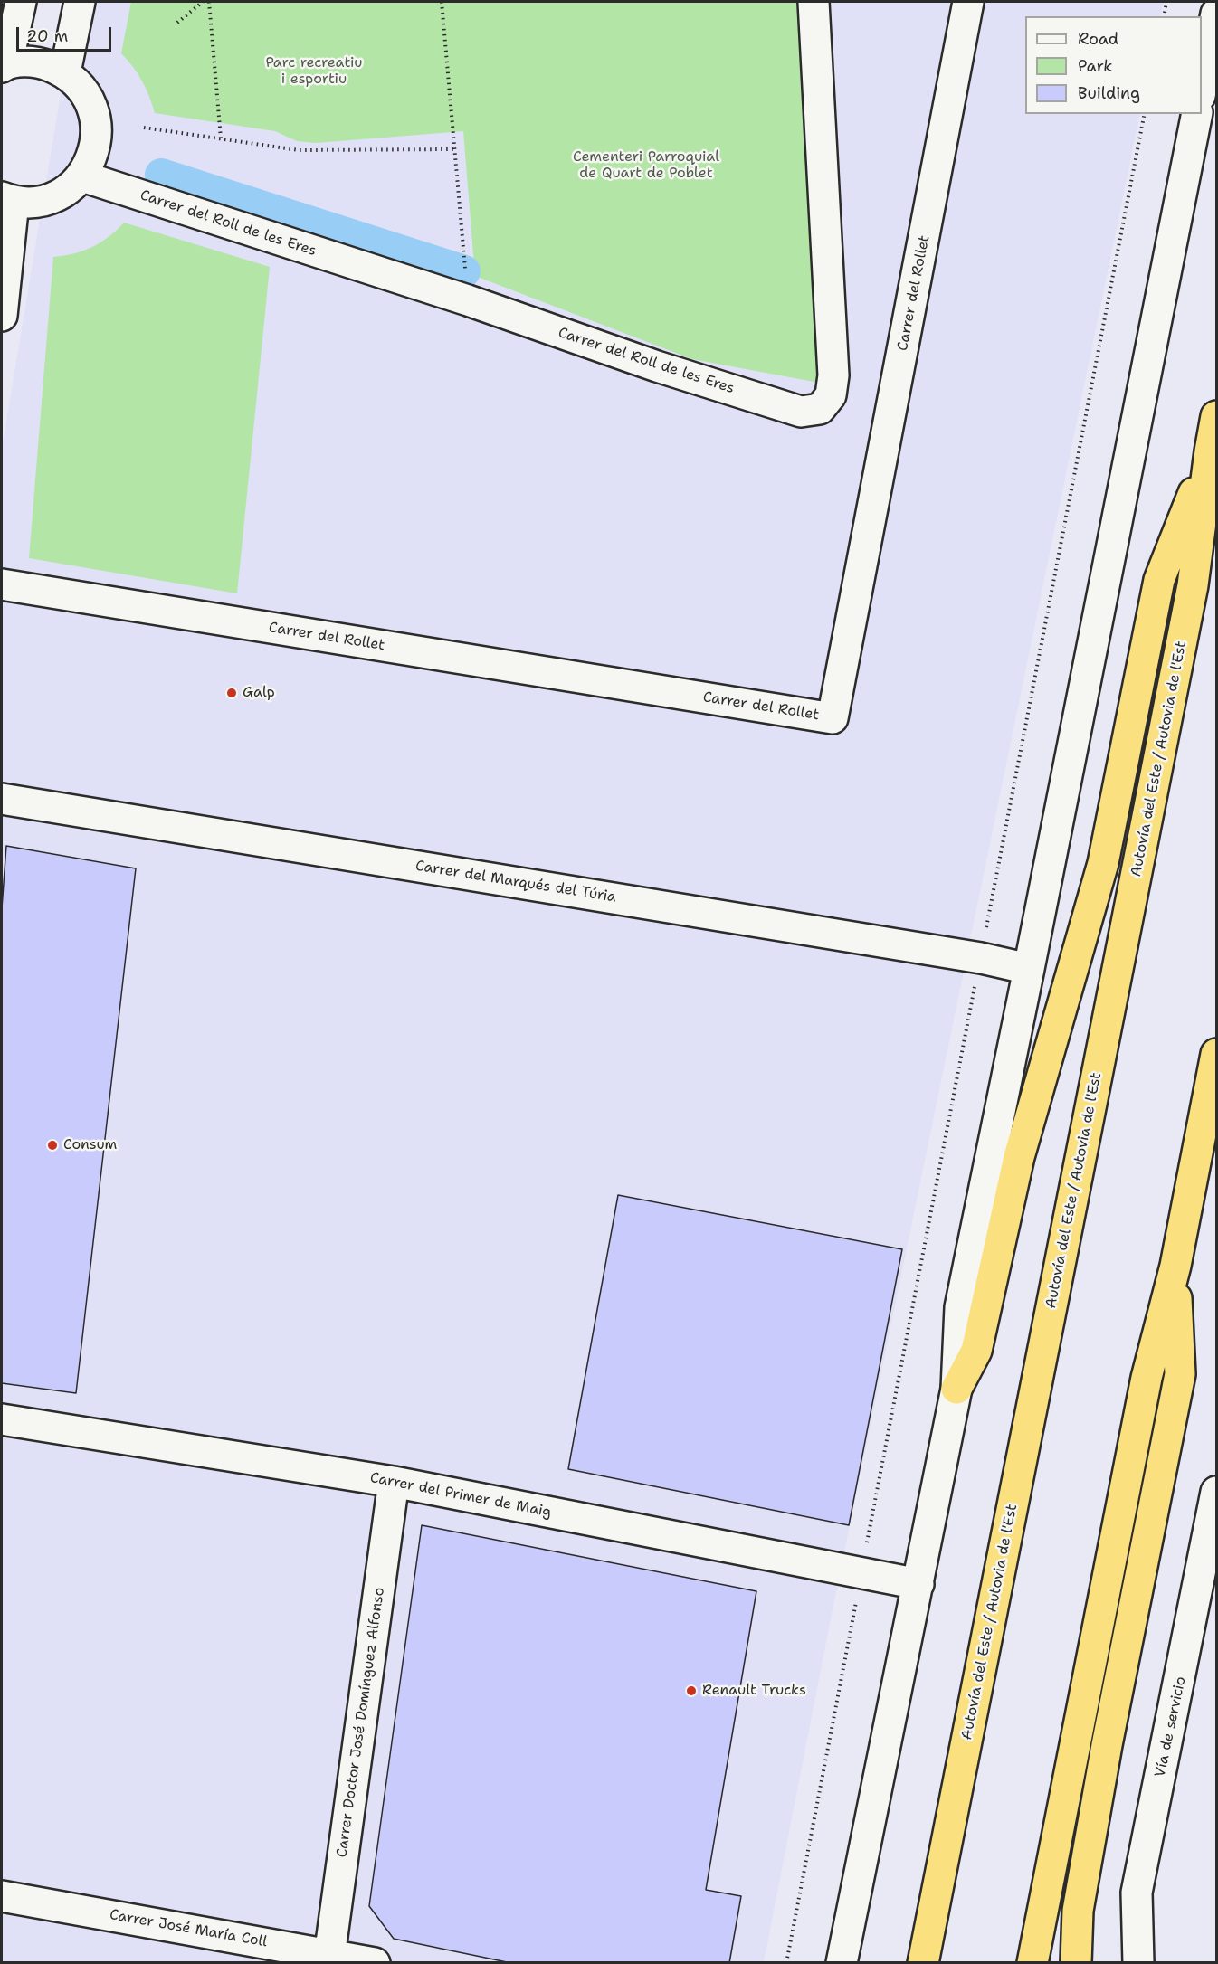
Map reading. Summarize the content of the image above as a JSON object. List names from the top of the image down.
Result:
{
  "streets": {
    "highway": ["Autovía del Este / Autovia de l'Est"],
    "street": [
      "Carrer del Roll de les Eres",
      "Carrer del Rollet",
      "Carrer del Marqués del Túria",
      "Carrer del Primer de Maig",
      "Carrer Doctor José Domínguez Alfonso",
      "Vía de servicio",
      "Carrer José María Coll"
    ]
  },
  "crossings": [
    ["Carrer del Primer de Maig", "Carrer Doctor José Domínguez Alfonso"],
    ["Carrer Doctor José Domínguez Alfonso", "Carrer José María Coll"]
  ],
  "parks": ["Parc recreatiu i esportiu", "Cementeri Parroquial de Quart de Poblet"],
  "places": ["Galp", "Consum", "Renault Trucks"],
  "legend": ["Road", "Park", "Building"],
  "scale_bar": "20 m"
}
